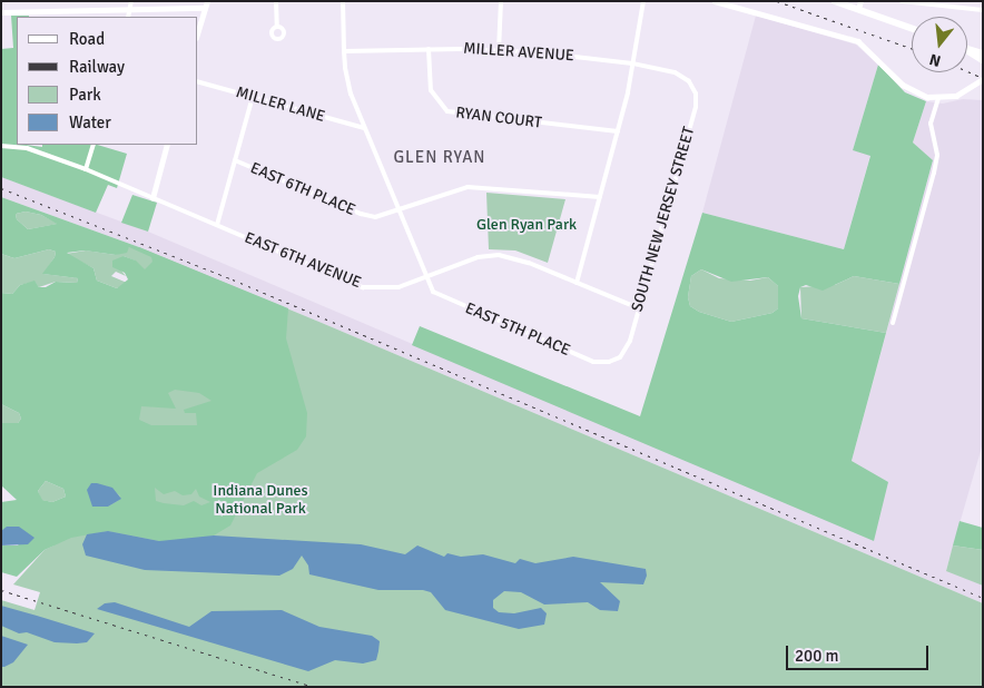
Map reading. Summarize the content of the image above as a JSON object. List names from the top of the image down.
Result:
{
  "streets": {
    "street": [
      "MILLER AVENUE",
      "MILLER LANE",
      "RYAN COURT",
      "EAST 6TH PLACE",
      "SOUTH NEW JERSEY STREET",
      "EAST 6TH AVENUE",
      "EAST 5TH PLACE"
    ]
  },
  "crossings": [
    ["MILLER AVENUE", "RYAN COURT"],
    ["MILLER AVENUE", "SOUTH NEW JERSEY STREET"],
    ["MILLER AVENUE", "EAST 5TH PLACE"],
    ["MILLER LANE", "EAST 5TH PLACE"],
    ["EAST 6TH PLACE", "EAST 5TH PLACE"],
    ["SOUTH NEW JERSEY STREET", "EAST 6TH AVENUE"],
    ["SOUTH NEW JERSEY STREET", "EAST 5TH PLACE"],
    ["EAST 6TH AVENUE", "EAST 5TH PLACE"]
  ],
  "districts": ["GLEN RYAN"],
  "parks": ["Glen Ryan Park", "Indiana Dunes National Park"],
  "legend": [
    "Road",
    "Railway",
    "Park",
    "Water"
  ],
  "scale_bar": "200 m",
  "north": "bottom"
}
